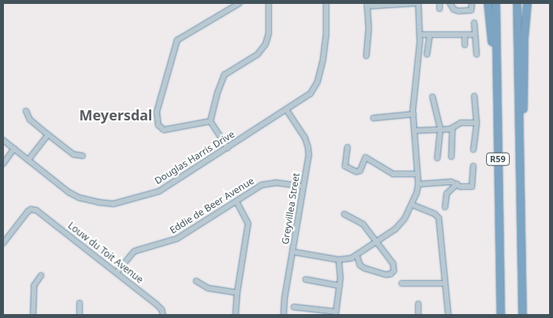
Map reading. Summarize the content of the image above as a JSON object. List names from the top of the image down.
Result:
{
  "streets": {
    "highway": ["R59"],
    "street": [
      "Douglas Harris Drive",
      "Eddie de Beer Avenue",
      "Greyvillea Street",
      "Louw du Toit Avenue"
    ]
  },
  "crossings": [
    ["Douglas Harris Drive", "Greyvillea Street"],
    ["Eddie de Beer Avenue", "Greyvillea Street"],
    ["Eddie de Beer Avenue", "Louw du Toit Avenue"]
  ],
  "districts": ["Meyersdal"]
}
